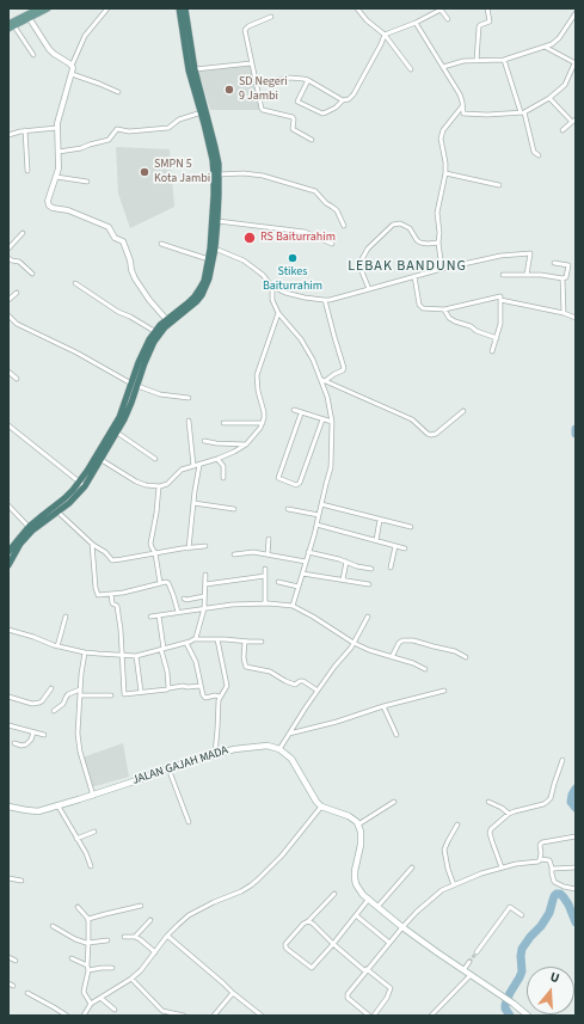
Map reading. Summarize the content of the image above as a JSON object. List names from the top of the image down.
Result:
{
  "streets": {
    "main road": ["JALAN GAJAH MADA"]
  },
  "districts": ["LEBAK BANDUNG"],
  "places": [
    "SD Negeri 9 Jambi",
    "SMPN 5 Kota Jambi",
    "RS Baiturrahim",
    "Stikes Baiturrahim"
  ],
  "north": "top"
}
